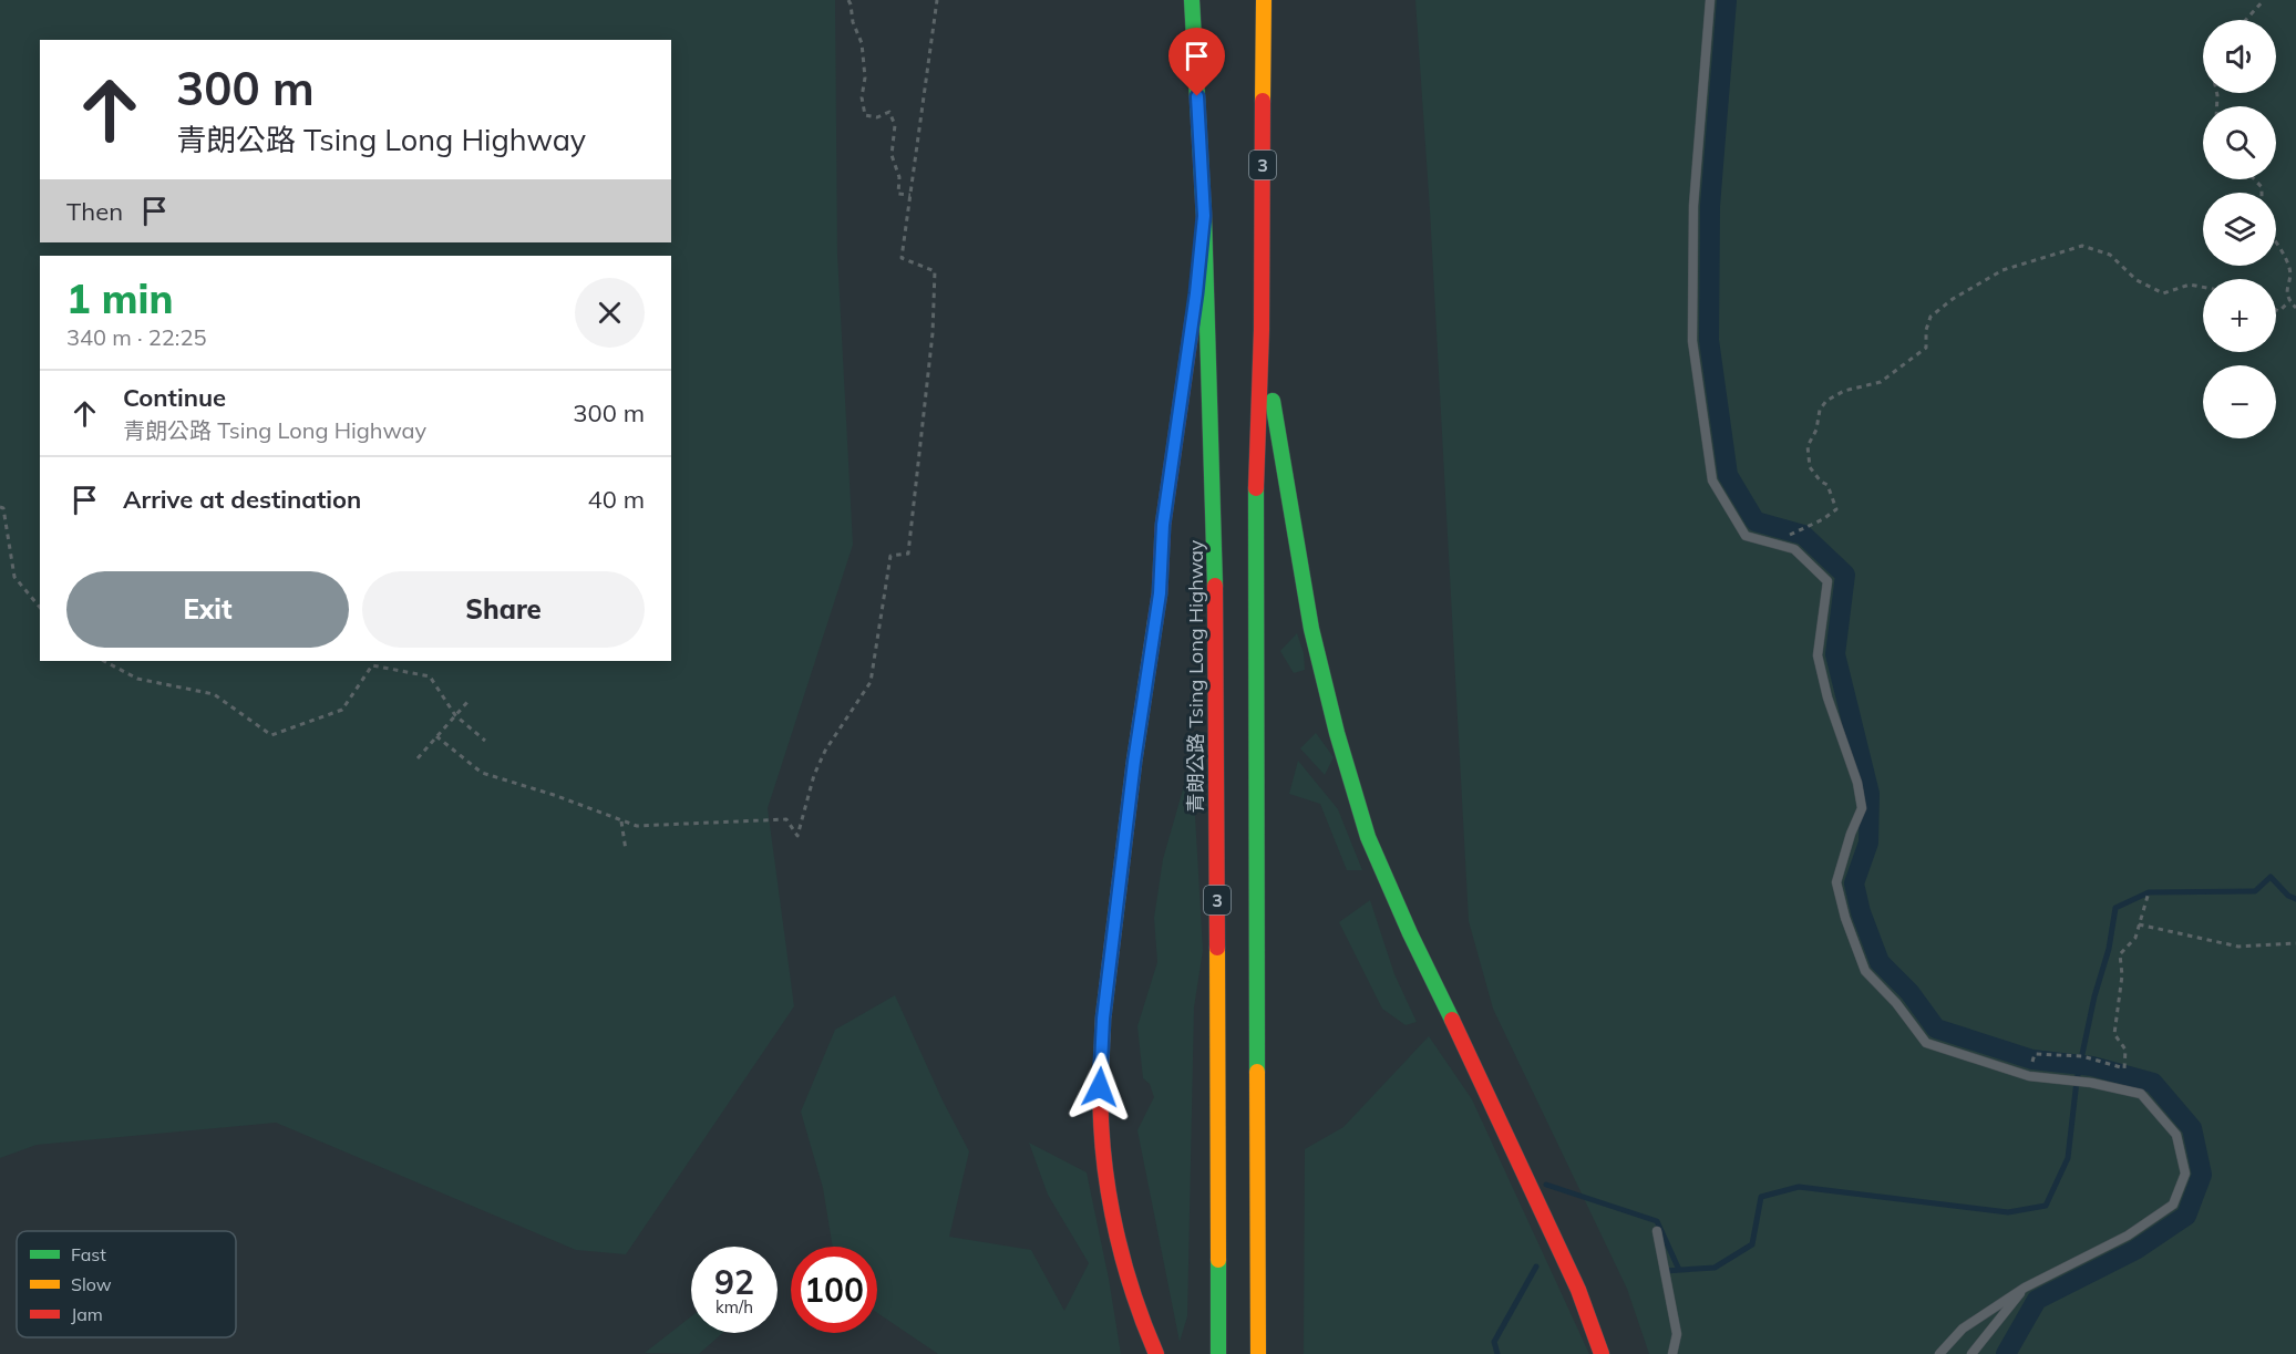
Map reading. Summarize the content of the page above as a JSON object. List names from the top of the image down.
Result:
{
  "streets": {
    "highway": ["3", "青朗公路 Tsing Long Highway"]
  },
  "legend": ["Fast", "Slow", "Jam"],
  "page": {
    "map_buttons": ["+", "−"],
    "turn": ["300 m", "青朗公路 Tsing Long Highway"],
    "then": "Then",
    "heading": ["1 min", "340 m · 22:25"],
    "list": [
      {
        "name": "Continue",
        "note": "青朗公路 Tsing Long Highway",
        "value": "300 m"
      },
      {
        "name": "Arrive at destination",
        "value": "40 m"
      }
    ],
    "buttons": ["Exit", "Share"],
    "speed": "92 km/h",
    "limit": "100"
  }
}
